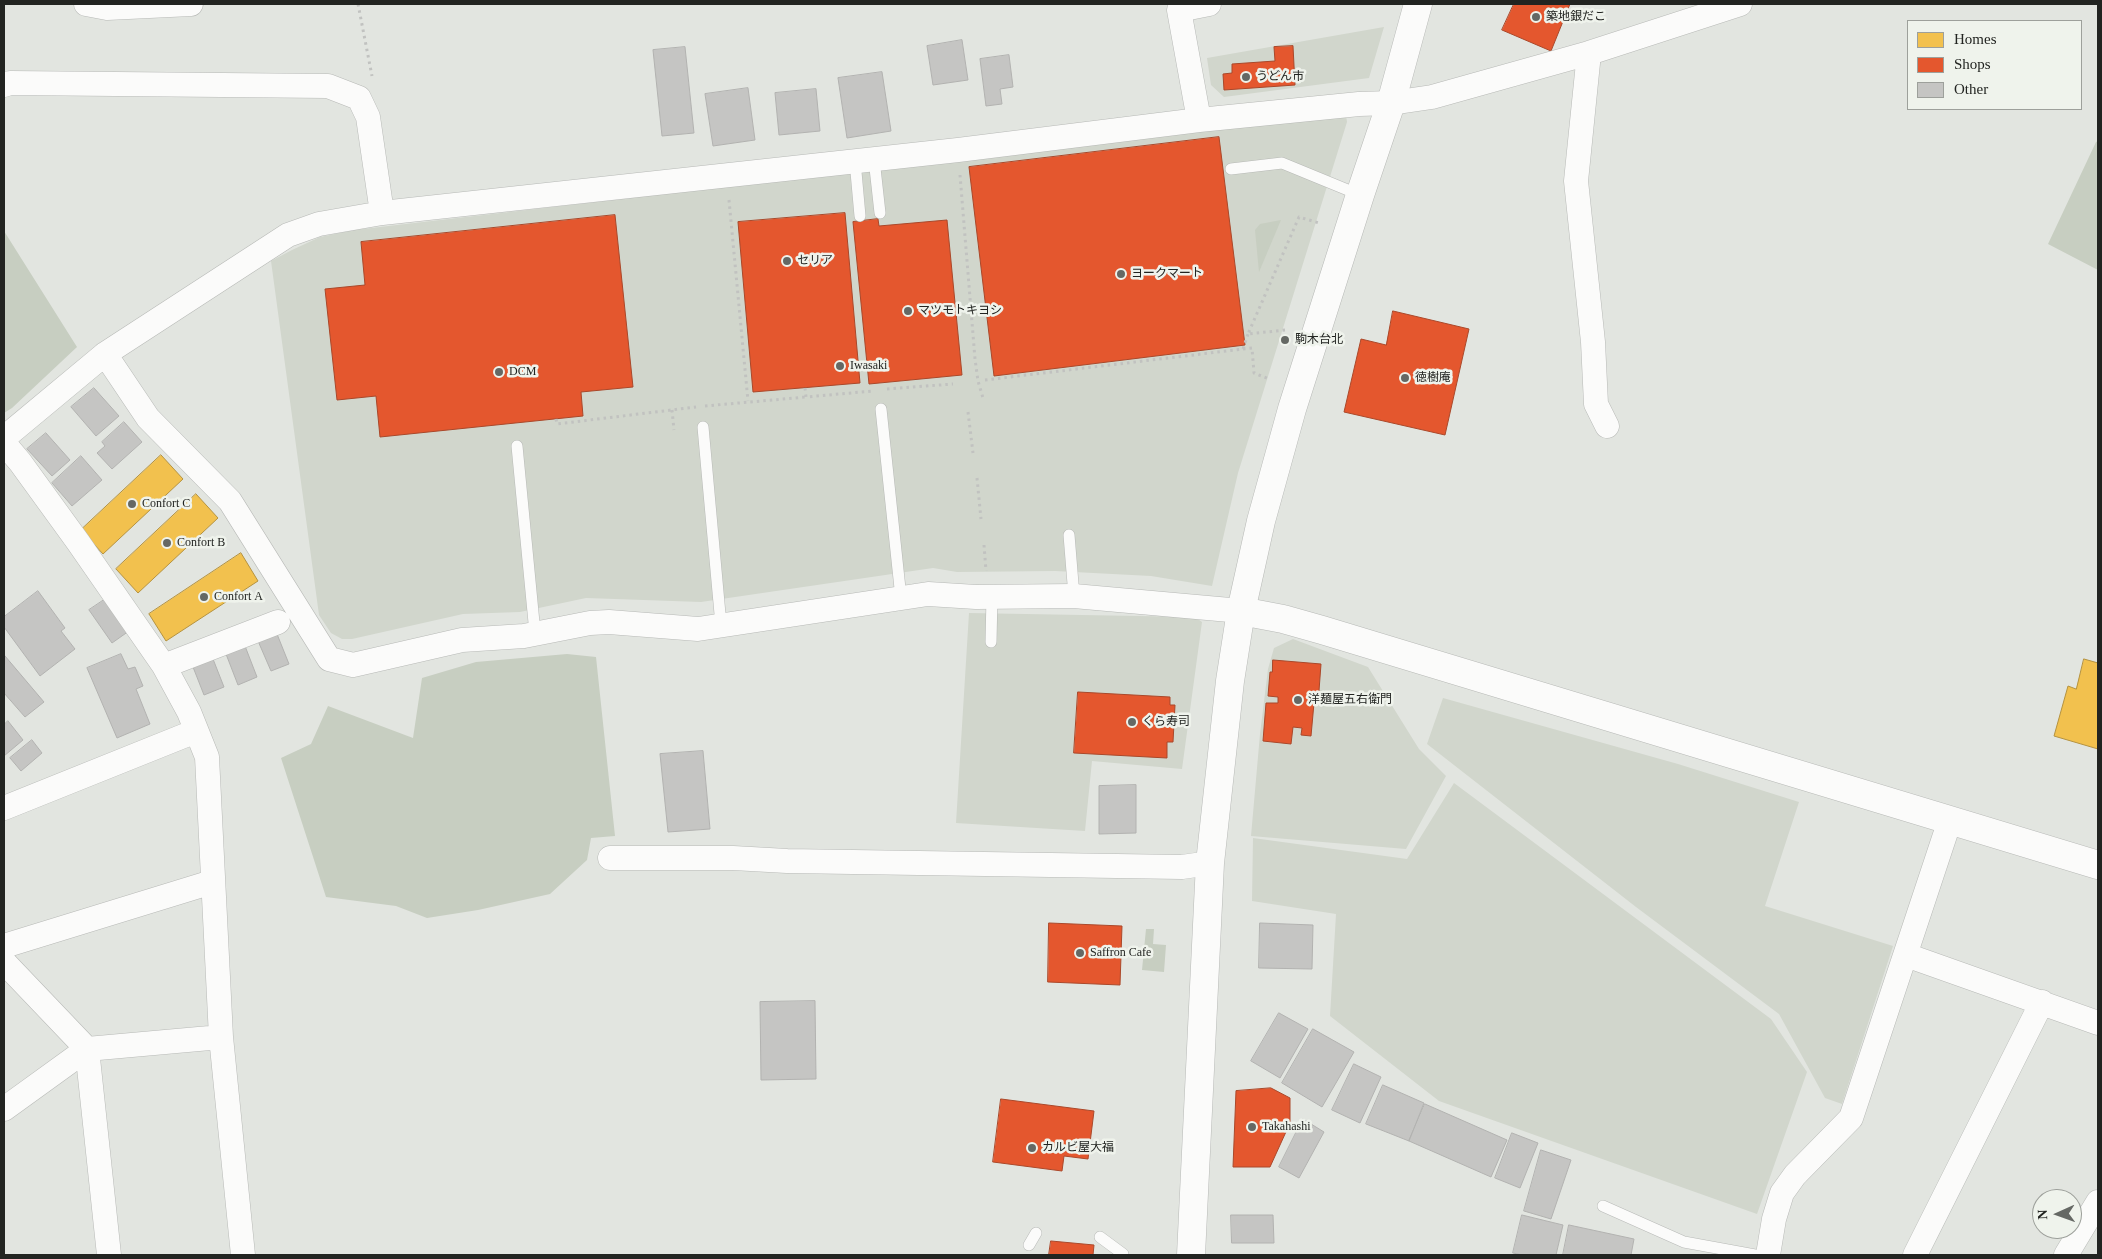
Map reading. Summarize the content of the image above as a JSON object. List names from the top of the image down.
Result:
{
  "places": [
    "築地銀だこ",
    "うどん市",
    "セリア",
    "ヨークマート",
    "マツモトキヨシ",
    "駒木台北",
    "Iwasaki",
    "DCM",
    "徳樹庵",
    "Confort C",
    "Confort B",
    "Confort A",
    "洋麺屋五右衛門",
    "くら寿司",
    "Saffron Cafe",
    "Takahashi",
    "カルビ屋大福"
  ],
  "legend": ["Homes", "Shops", "Other"],
  "north": "left"
}
